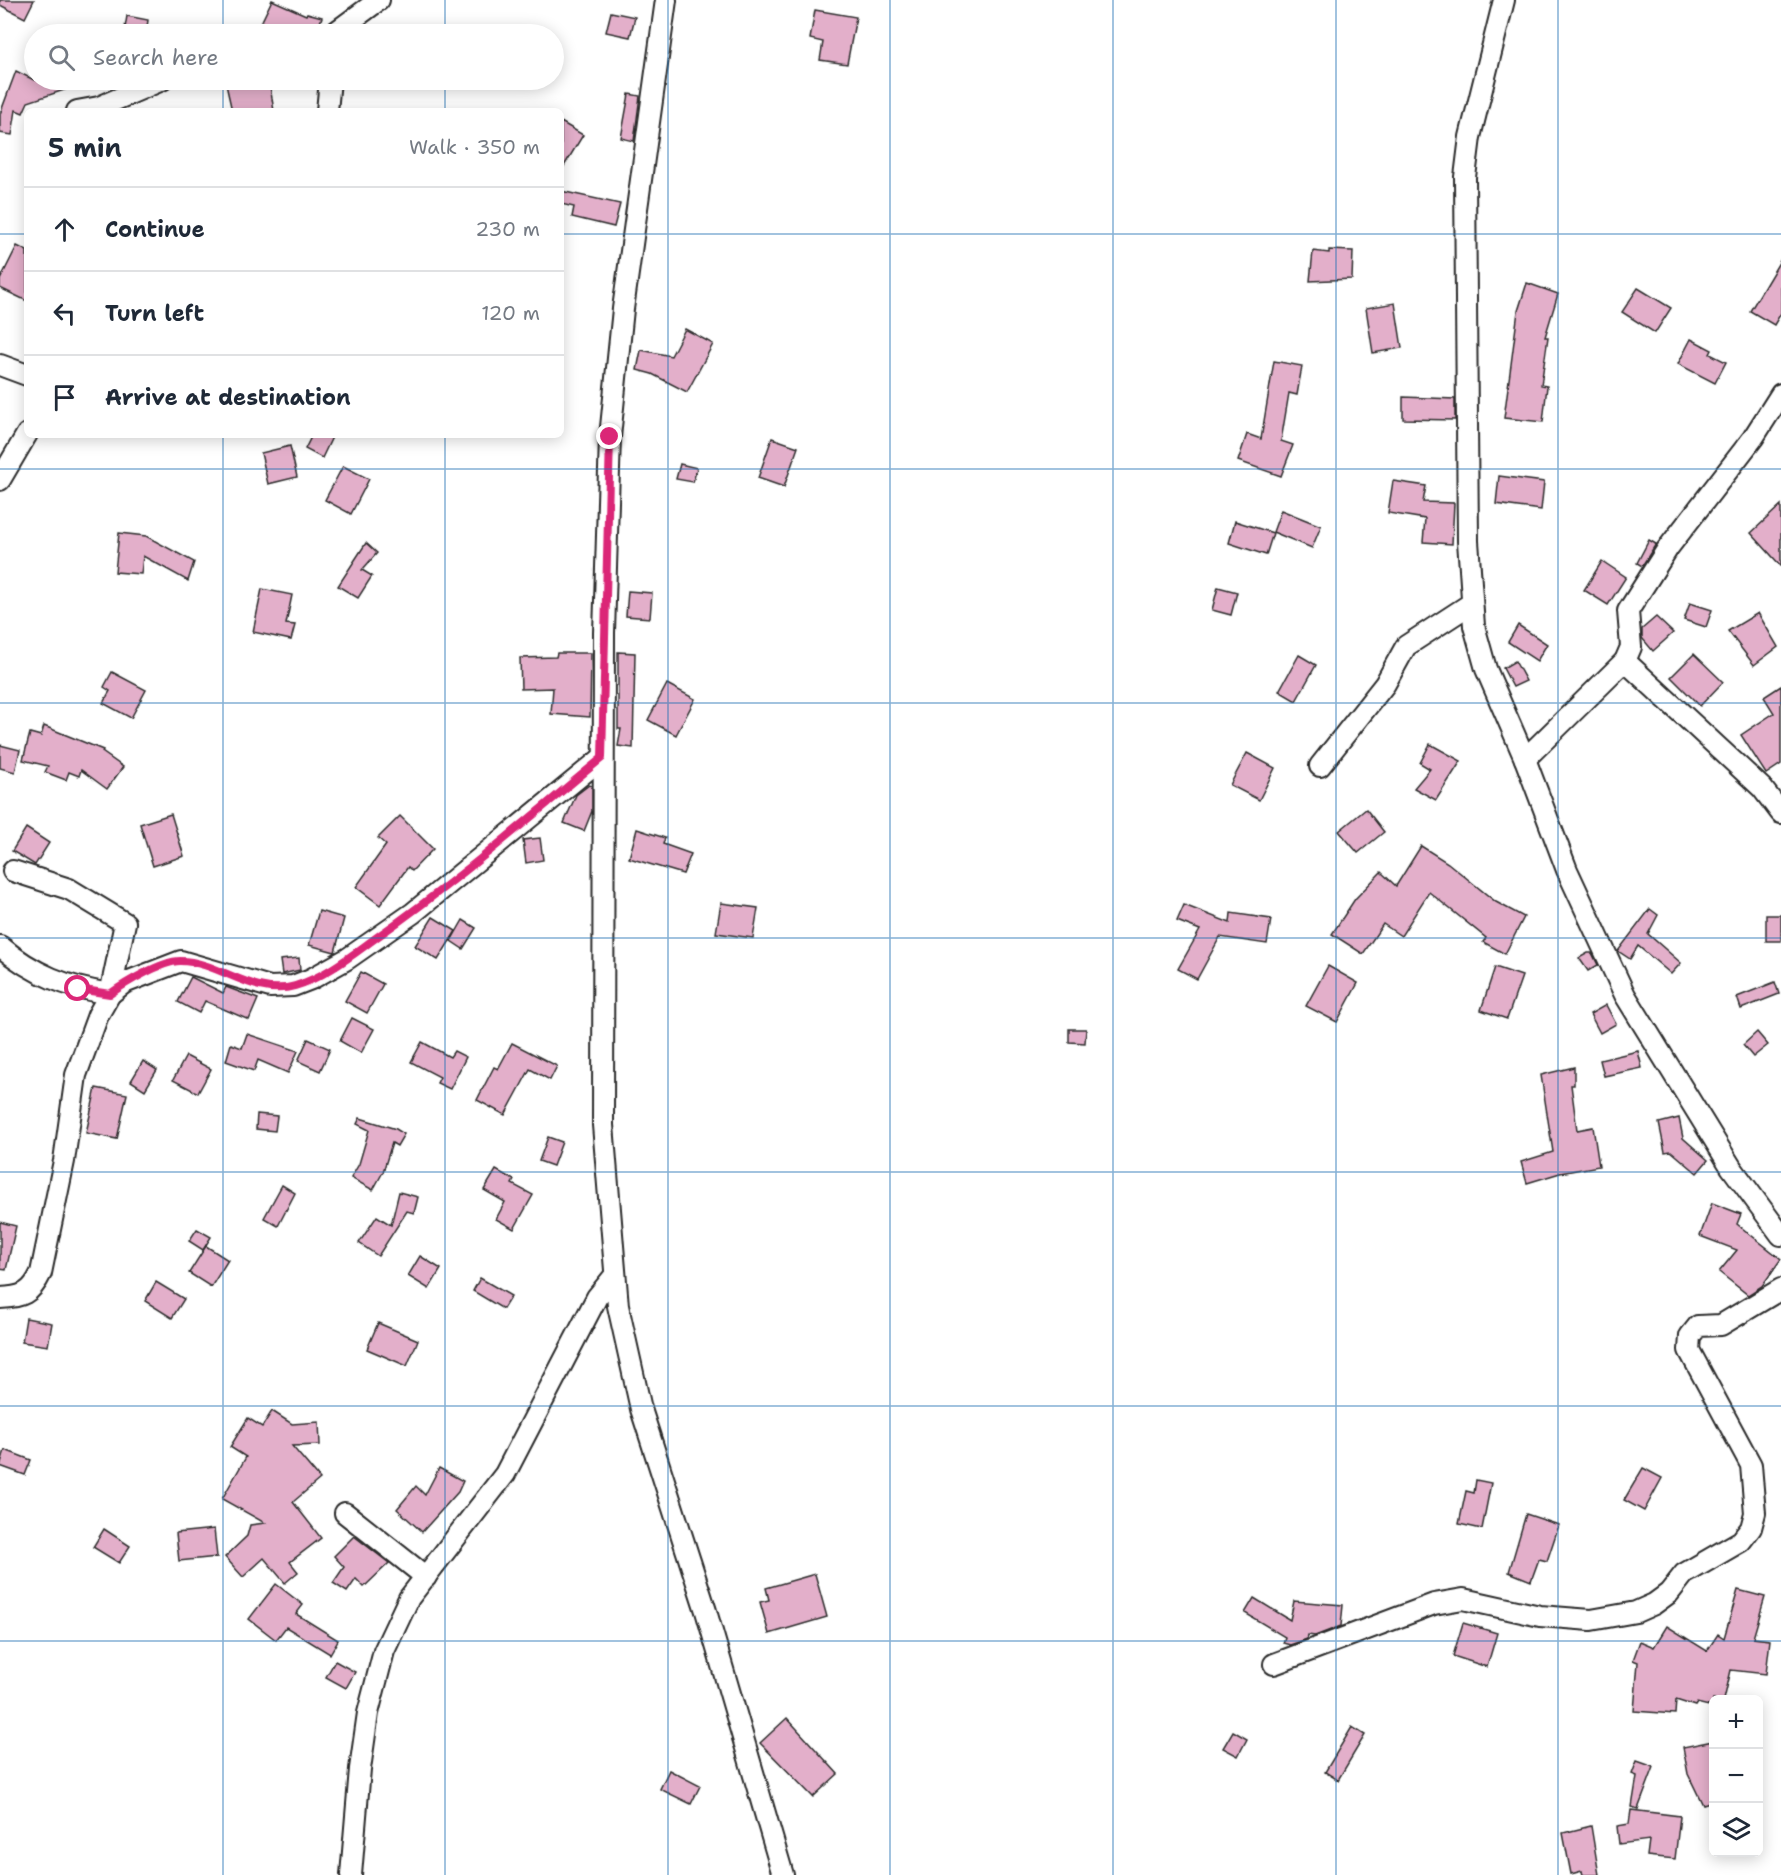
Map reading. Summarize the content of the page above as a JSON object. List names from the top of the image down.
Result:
{
  "page": {
    "search": "Search here",
    "heading": ["5 min", "Walk · 350 m"],
    "list": [
      ["Continue", "230 m"],
      ["Turn left", "120 m"],
      "Arrive at destination"
    ],
    "map_buttons": ["+", "−"]
  }
}
